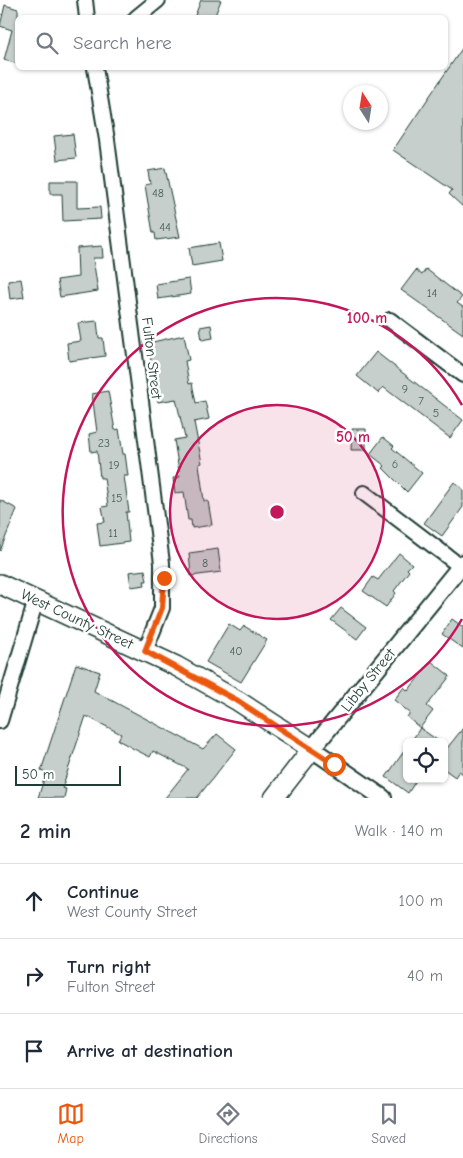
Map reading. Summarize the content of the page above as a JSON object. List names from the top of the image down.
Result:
{
  "streets": {
    "main road": ["West County Street", "Libby Street"],
    "street": ["Fulton Street"]
  },
  "crossings": [
    ["Fulton Street", "West County Street"],
    ["West County Street", "Libby Street"]
  ],
  "house_numbers": [
    "48",
    "44",
    "14",
    "9",
    "7",
    "5",
    "23",
    "6",
    "19",
    "15",
    "11",
    "8",
    "40"
  ],
  "scale_bar": "50 m",
  "north": "top",
  "page": {
    "search": "Search here",
    "scale": "50 m",
    "heading": ["2 min", "Walk · 140 m"],
    "list": [
      ["Continue", "West County Street", "100 m"],
      ["Turn right", "Fulton Street", "40 m"],
      "Arrive at destination"
    ],
    "nav": ["Map", "Directions", "Saved"]
  },
  "rings": ["100 m", "50 m"]
}
